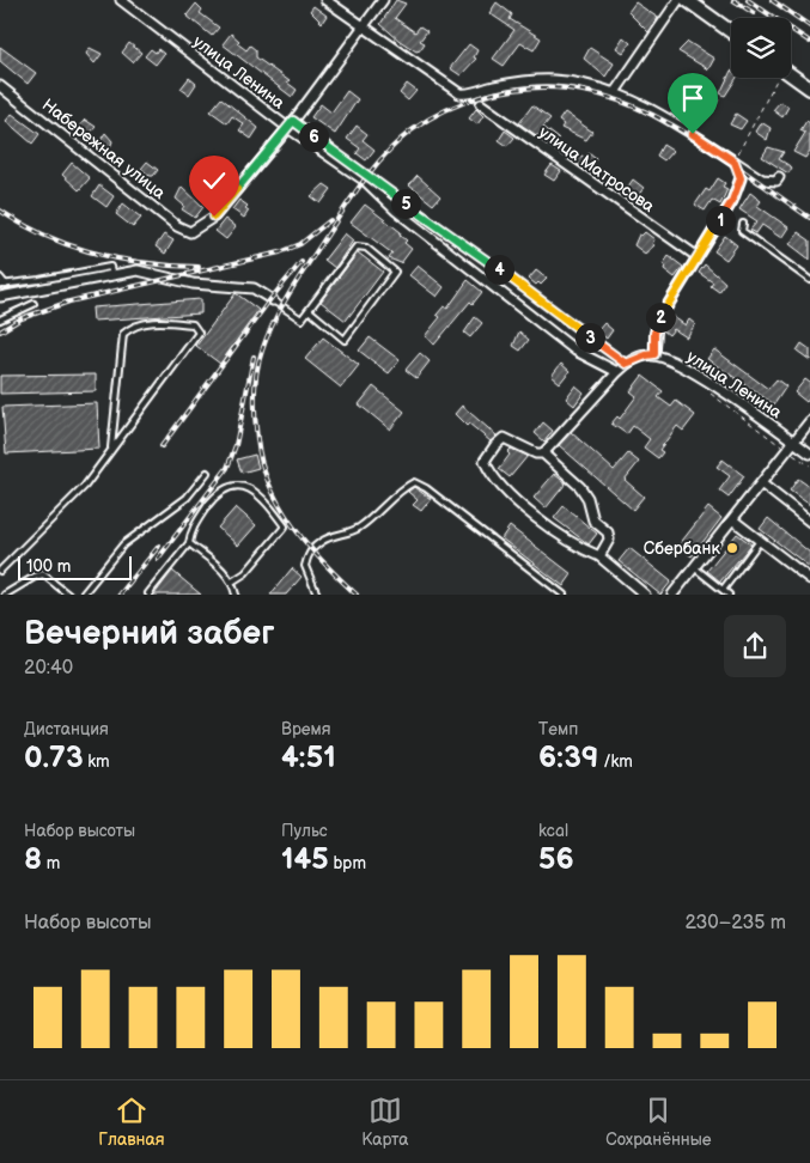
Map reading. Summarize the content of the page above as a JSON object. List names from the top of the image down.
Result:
{
  "streets": {
    "street": ["улица Ленина", "Набережная улица", "улица Матросова"]
  },
  "crossings": [
    ["улица Ленина", "Набережная улица"]
  ],
  "places": ["Сбербанк"],
  "scale_bar": "100 m",
  "page": {
    "pins": [
      "6",
      "5",
      "1",
      "4",
      "2",
      "3"
    ],
    "scale": "100 m",
    "heading": ["Вечерний забег", "20:40"],
    "stats": [
      ["Дистанция", "0.73 km"],
      ["Время", "4:51"],
      ["Темп", "6:39 /km"],
      ["Набор высоты", "8 m"],
      ["Пульс", "145 bpm"],
      ["kcal", "56"]
    ],
    "chart": ["Набор высоты", "230–235 m"],
    "tabs": ["Главная", "Карта", "Сохранённые"]
  }
}
